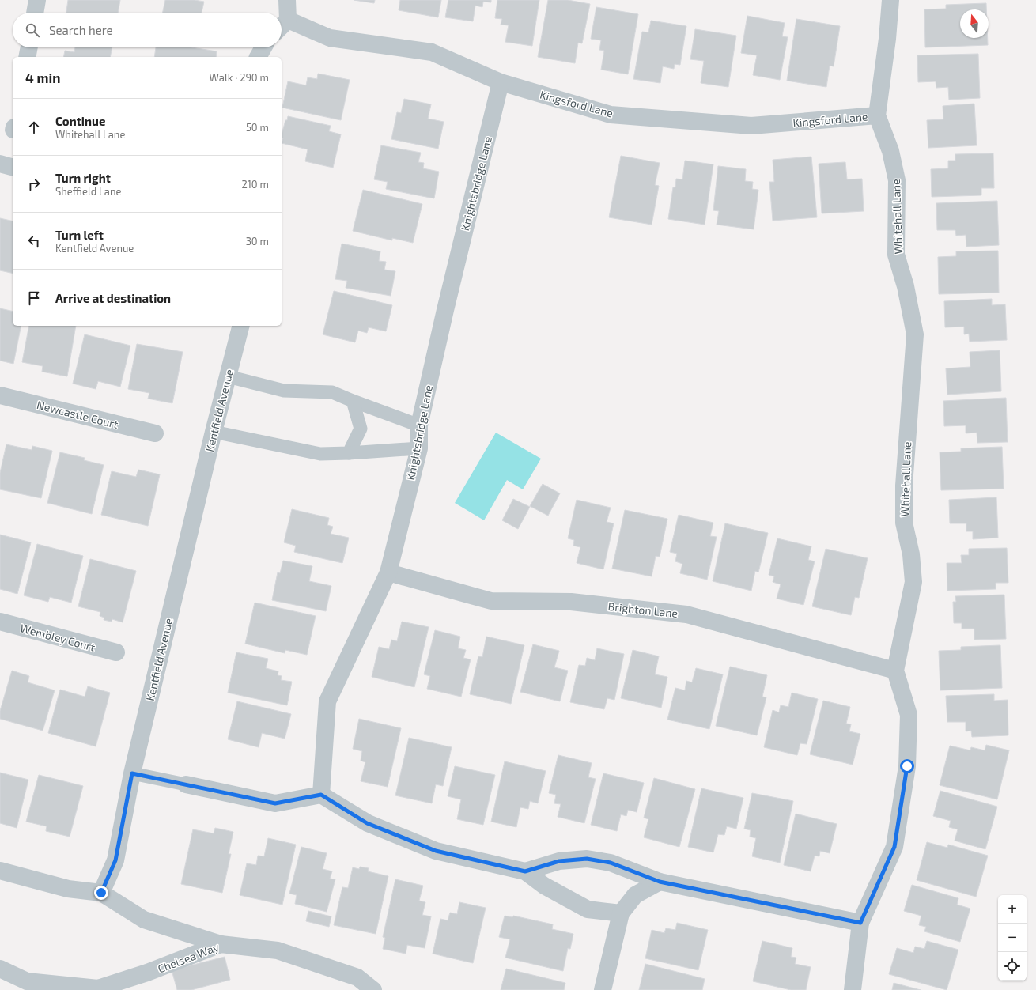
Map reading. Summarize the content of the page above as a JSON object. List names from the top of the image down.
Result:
{
  "streets": {
    "street": [
      "Kingsford Lane",
      "Knightsbridge Lane",
      "Whitehall Lane",
      "Kentfield Avenue",
      "Newcastle Court",
      "Brighton Lane",
      "Wembley Court",
      "Chelsea Way"
    ]
  },
  "crossings": [
    ["Kingsford Lane", "Knightsbridge Lane"],
    ["Kingsford Lane", "Whitehall Lane"],
    ["Knightsbridge Lane", "Brighton Lane"],
    ["Whitehall Lane", "Brighton Lane"]
  ],
  "north": "top",
  "page": {
    "search": "Search here",
    "heading": ["4 min", "Walk · 290 m"],
    "list": [
      ["Continue", "Whitehall Lane", "50 m"],
      ["Turn right", "Sheffield Lane", "210 m"],
      ["Turn left", "Kentfield Avenue", "30 m"],
      "Arrive at destination"
    ],
    "map_buttons": ["+", "−"]
  }
}
